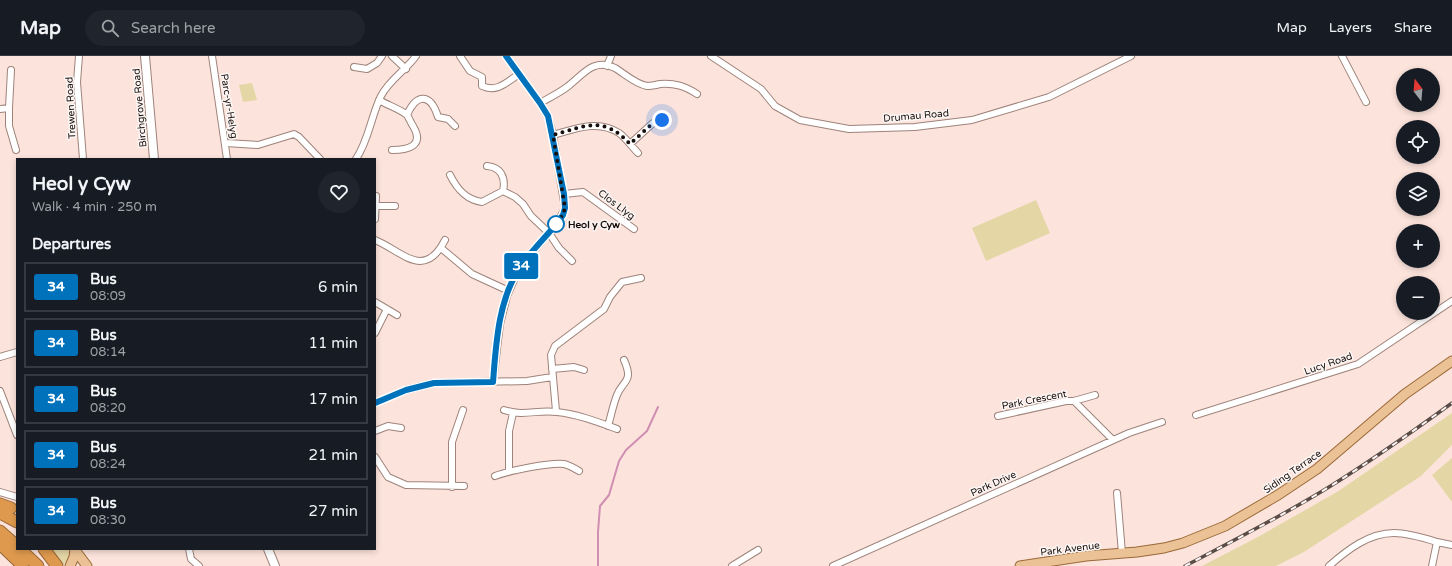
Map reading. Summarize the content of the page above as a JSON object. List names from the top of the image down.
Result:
{
  "streets": {
    "main road": ["Birchgrove Road", "Siding Terrace", "Park Avenue"],
    "street": [
      "Parc-yr-Helyg",
      "Trewen Road",
      "Drumau Road",
      "Clos Llyg",
      "Lucy Road",
      "Park Crescent",
      "Park Drive"
    ]
  },
  "crossings": [
    ["Park Crescent", "Park Drive"],
    ["Siding Terrace", "Park Avenue"]
  ],
  "places": ["Heol y Cyw"],
  "lines": ["bus line 34"],
  "north": "top",
  "page": {
    "header": "Map",
    "search": "Search here",
    "nav": ["Map", "Layers", "Share"],
    "on_map": "34",
    "map_buttons": ["+", "−"],
    "heading": [
      ["Heol y Cyw", "Walk · 4 min · 250 m"],
      "Departures"
    ],
    "list": [
      {
        "mark": "34",
        "name": "Bus",
        "note": "08:09",
        "value": "6 min"
      },
      {
        "mark": "34",
        "name": "Bus",
        "note": "08:14",
        "value": "11 min"
      },
      {
        "mark": "34",
        "name": "Bus",
        "note": "08:20",
        "value": "17 min"
      },
      {
        "mark": "34",
        "name": "Bus",
        "note": "08:24",
        "value": "21 min"
      },
      {
        "mark": "34",
        "name": "Bus",
        "note": "08:30",
        "value": "27 min"
      }
    ]
  }
}
